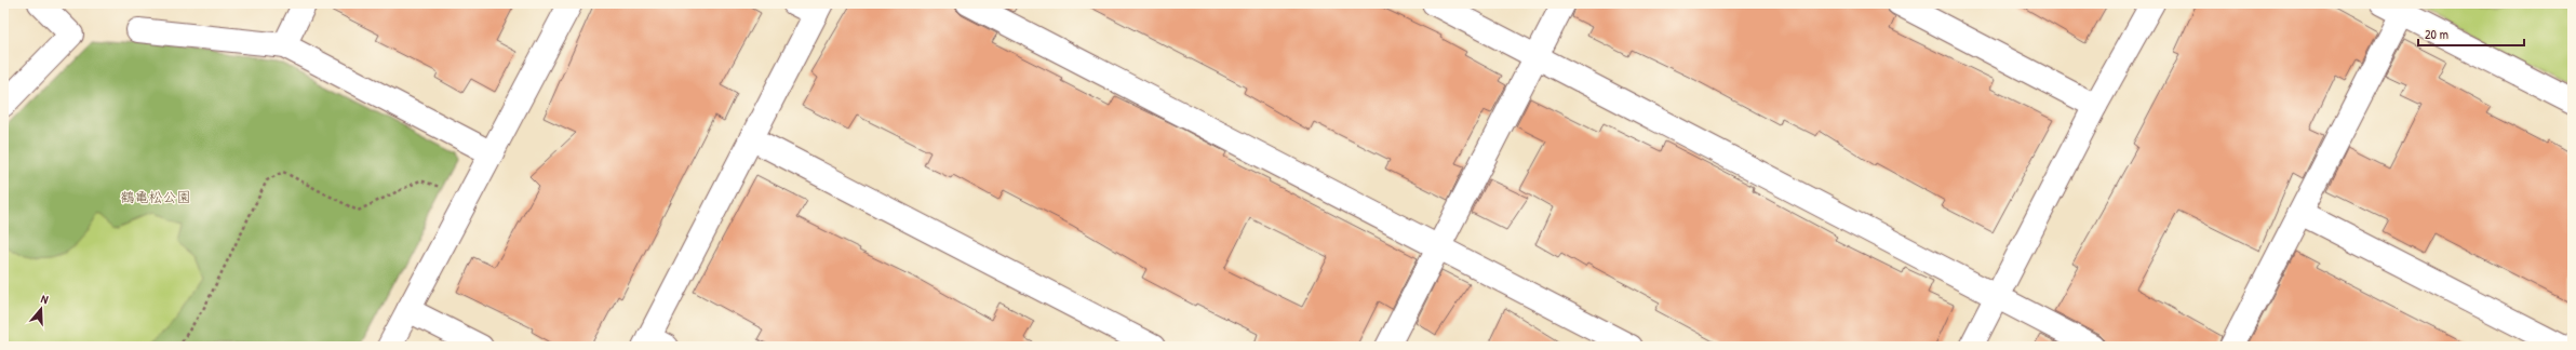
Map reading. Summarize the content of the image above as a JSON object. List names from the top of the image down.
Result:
{
  "parks": ["鶴亀松公園"],
  "scale_bar": "20 m",
  "north": "top"
}
